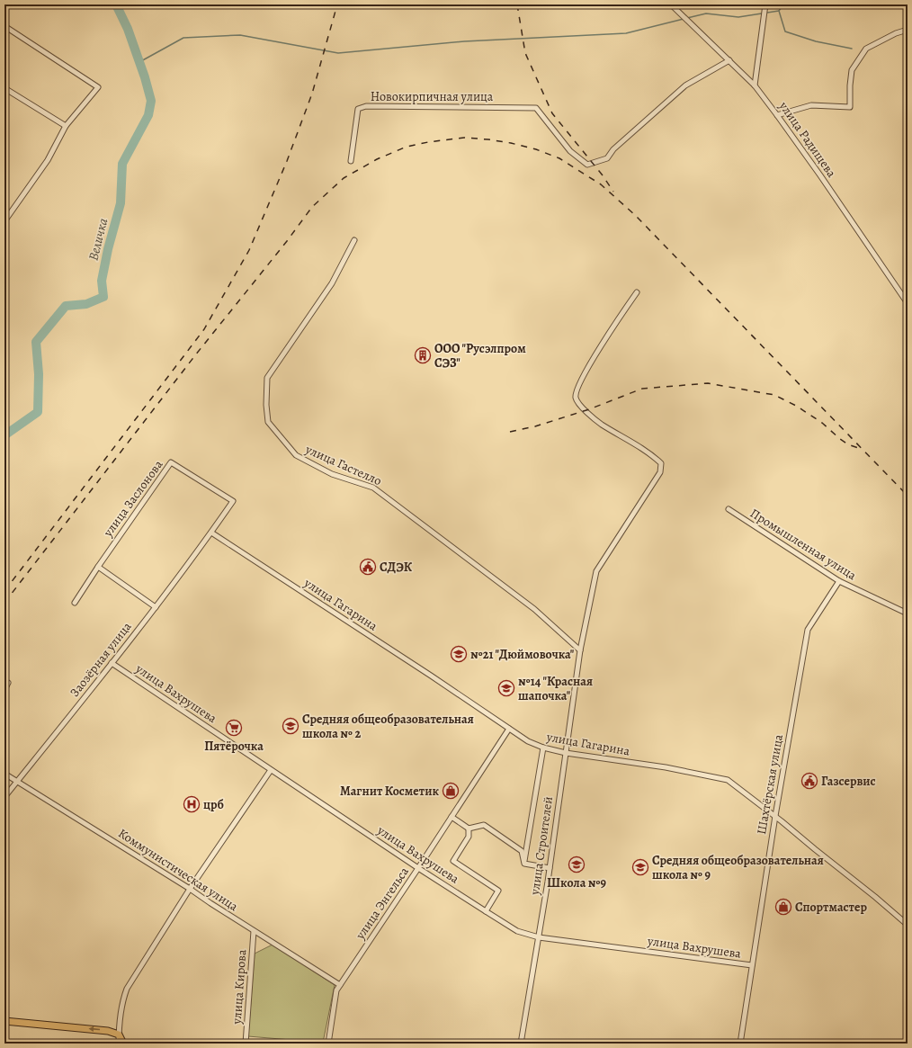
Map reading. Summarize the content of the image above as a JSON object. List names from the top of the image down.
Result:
{
  "streets": {
    "street": [
      "Новокирпичная улица",
      "улица Радищева",
      "улица Гастелло",
      "улица Заслонова",
      "Промышленная улица",
      "улица Гагарина",
      "Заозёрная улица",
      "улица Вахрушева",
      "Шахтёрская улица",
      "улица Строителей",
      "Коммунистическая улица",
      "улица Энгельса",
      "улица Кирова"
    ]
  },
  "crossings": [
    ["Новокирпичная улица", "улица Радищева"],
    ["улица Гастелло", "улица Строителей"],
    ["улица Заслонова", "улица Гагарина"],
    ["улица Заслонова", "Заозёрная улица"],
    ["Промышленная улица", "Шахтёрская улица"],
    ["улица Гагарина", "Заозёрная улица"],
    ["улица Гагарина", "Шахтёрская улица"],
    ["улица Гагарина", "улица Строителей"],
    ["улица Гагарина", "улица Энгельса"],
    ["Заозёрная улица", "улица Вахрушева"],
    ["Заозёрная улица", "Коммунистическая улица"],
    ["улица Вахрушева", "Шахтёрская улица"],
    ["улица Вахрушева", "улица Строителей"],
    ["улица Вахрушева", "улица Энгельса"],
    ["Коммунистическая улица", "улица Энгельса"],
    ["Коммунистическая улица", "улица Кирова"]
  ],
  "water": ["Величка"],
  "places": {
    "building": ["ООО \"Русэлпром СЭЗ\""],
    "public building": ["СДЭК", "Газсервис"],
    "school or university": [
      "№21 \"Дюймовочка\"",
      "№14 \"Красная шапочка\"",
      "Средняя общеобразовательная школа № 2",
      "Школа №9",
      "Средняя общеобразовательная школа № 9"
    ],
    "supermarket": ["Пятёрочка"],
    "shop": ["Магнит Косметик", "Спортмастер"],
    "hospital": ["црб"]
  }
}
